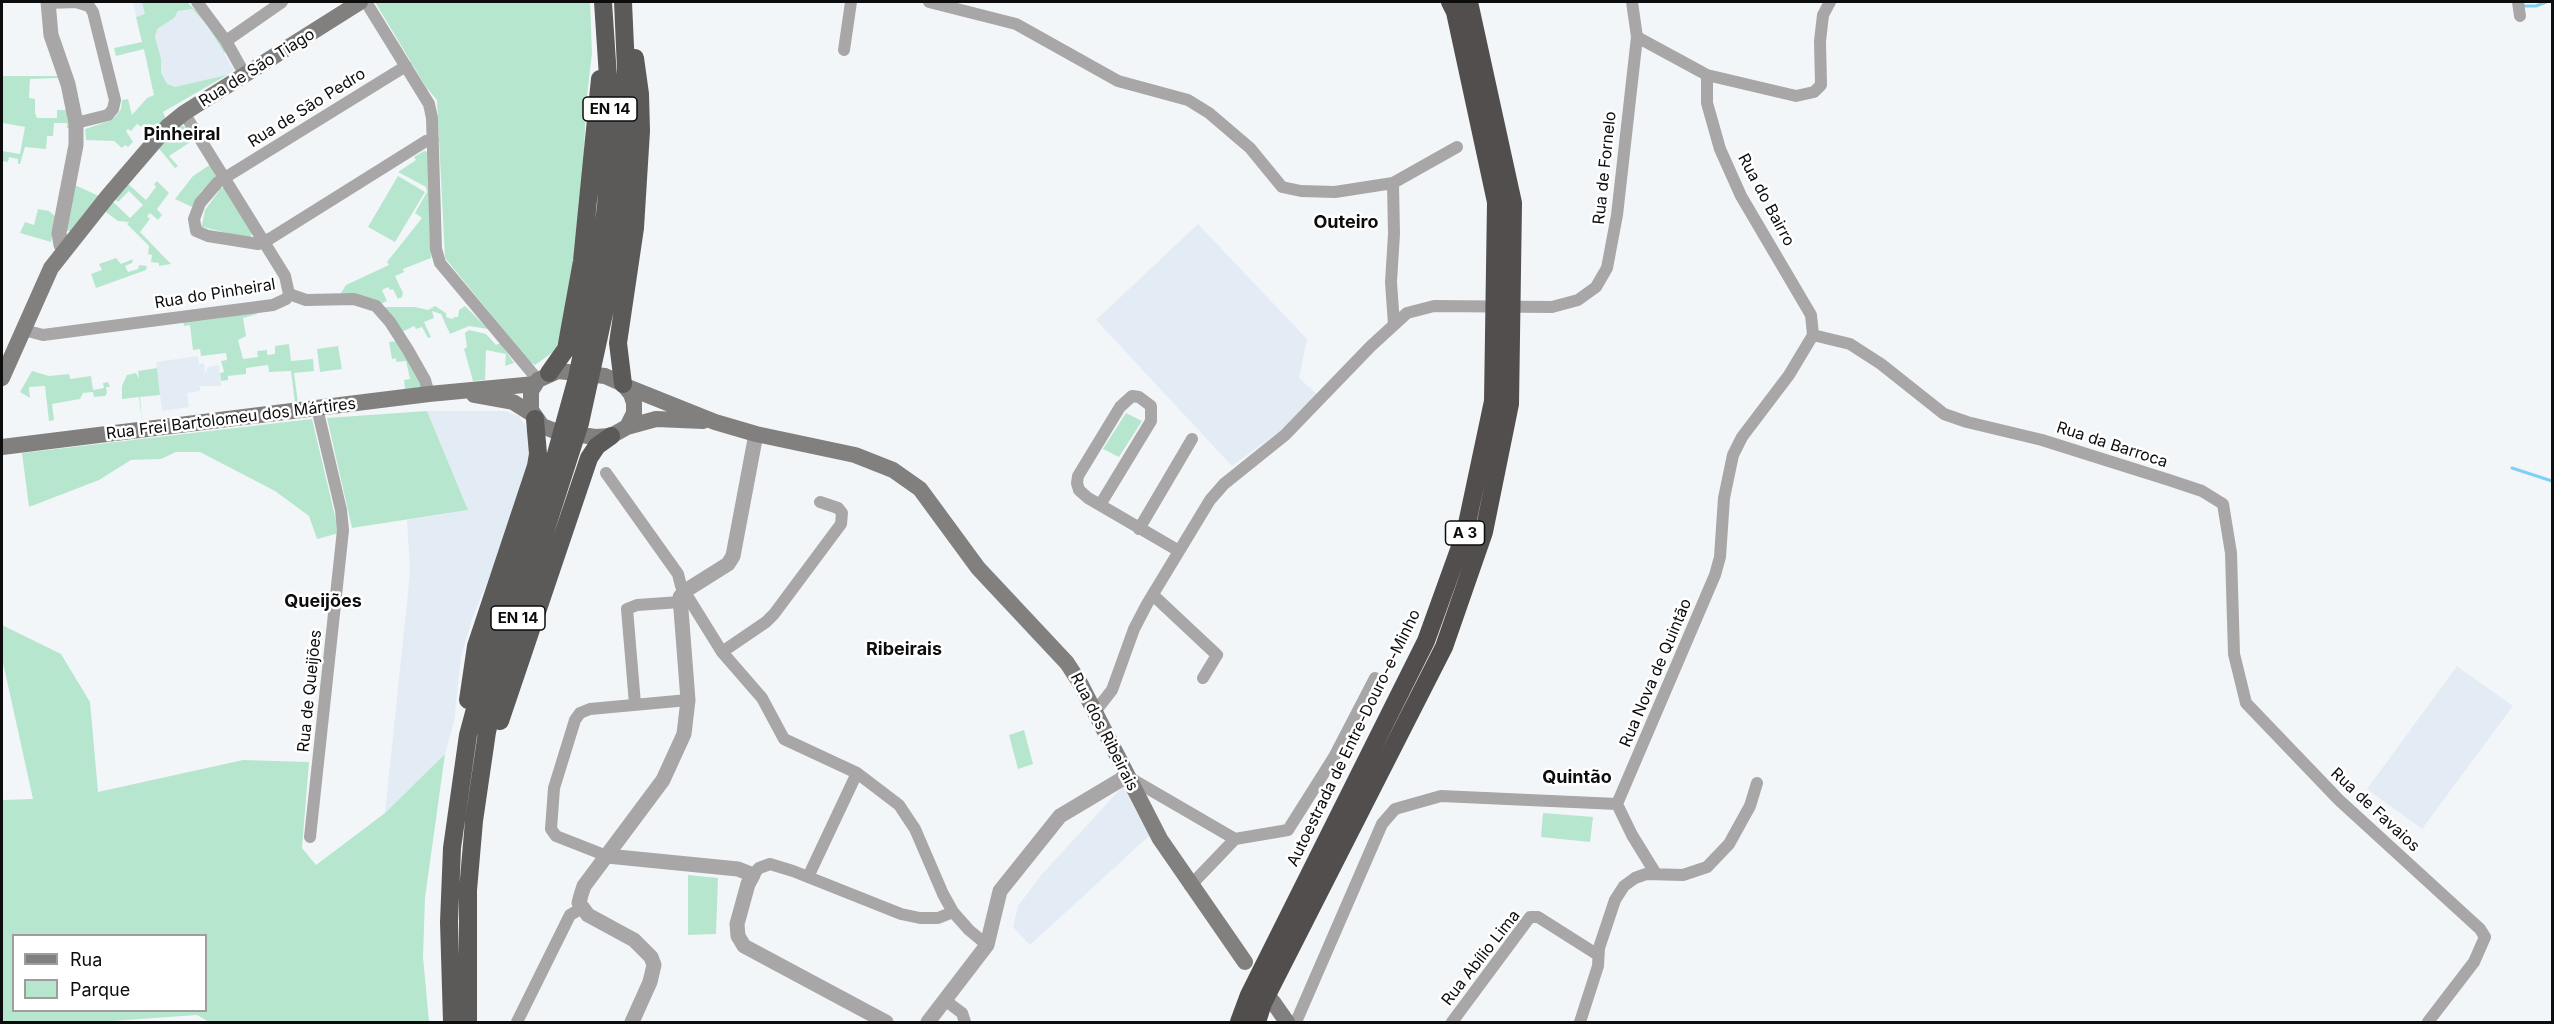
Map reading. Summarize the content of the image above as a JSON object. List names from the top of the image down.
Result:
{
  "streets": {
    "highway": ["EN 14", "A 3", "Autoestrada de Entre-Douro-e-Minho"],
    "main road": ["Rua de São Tiago", "Rua Frei Bartolomeu dos Mártires", "Rua dos Ribeirais"],
    "street": [
      "Rua de São Pedro",
      "Rua de Fornelo",
      "Rua do Bairro",
      "Rua do Pinheiral",
      "Rua da Barroca",
      "Rua Nova de Quintão",
      "Rua de Queijões",
      "Rua de Favaios",
      "Rua Abílio Lima"
    ]
  },
  "crossings": [
    ["Rua de São Tiago", "Rua do Pinheiral"],
    ["Rua de Fornelo", "Rua dos Ribeirais"],
    ["Rua do Bairro", "Rua da Barroca"],
    ["Rua do Bairro", "Rua Nova de Quintão"],
    ["Rua do Pinheiral", "Rua Frei Bartolomeu dos Mártires"],
    ["Rua Frei Bartolomeu dos Mártires", "Rua de Queijões"],
    ["Rua da Barroca", "Rua Nova de Quintão"],
    ["Rua da Barroca", "Rua de Favaios"]
  ],
  "districts": [
    "Pinheiral",
    "Outeiro",
    "Queijões",
    "Ribeirais",
    "Quintão"
  ],
  "legend": ["Rua", "Parque"]
}
